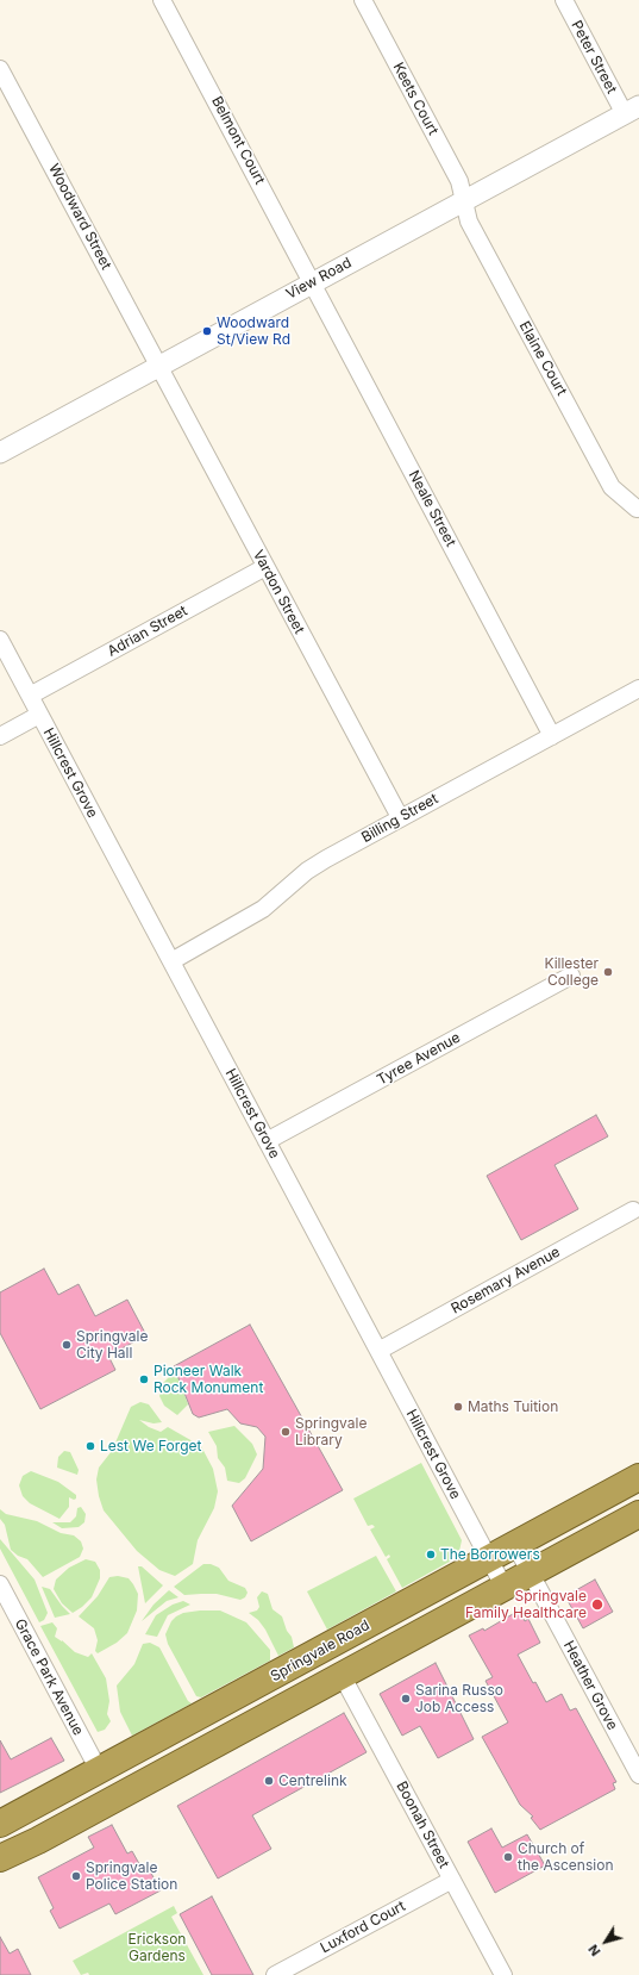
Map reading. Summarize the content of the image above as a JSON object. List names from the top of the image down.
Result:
{
  "streets": {
    "highway": ["Springvale Road"],
    "street": [
      "Peter Street",
      "Keets Court",
      "Belmont Court",
      "Woodward Street",
      "View Road",
      "Elaine Court",
      "Neale Street",
      "Vardon Street",
      "Adrian Street",
      "Hillcrest Grove",
      "Billing Street",
      "Tyree Avenue",
      "Rosemary Avenue",
      "Grace Park Avenue",
      "Heather Grove",
      "Boonah Street",
      "Luxford Court"
    ]
  },
  "crossings": [
    ["Peter Street", "View Road"],
    ["Keets Court", "View Road"],
    ["Keets Court", "Elaine Court"],
    ["Belmont Court", "View Road"],
    ["Belmont Court", "Neale Street"],
    ["Woodward Street", "View Road"],
    ["Woodward Street", "Vardon Street"],
    ["View Road", "Elaine Court"],
    ["View Road", "Neale Street"],
    ["View Road", "Vardon Street"],
    ["Neale Street", "Billing Street"],
    ["Vardon Street", "Adrian Street"],
    ["Vardon Street", "Billing Street"],
    ["Adrian Street", "Hillcrest Grove"],
    ["Hillcrest Grove", "Billing Street"],
    ["Hillcrest Grove", "Tyree Avenue"],
    ["Hillcrest Grove", "Rosemary Avenue"],
    ["Hillcrest Grove", "Springvale Road"],
    ["Springvale Road", "Grace Park Avenue"],
    ["Springvale Road", "Heather Grove"],
    ["Boonah Street", "Luxford Court"]
  ],
  "parks": ["Erickson Gardens"],
  "places": [
    "Woodward St/View Rd",
    "Killester College",
    "Springvale City Hall",
    "Pioneer Walk Rock Monument",
    "Maths Tuition",
    "Springvale Library",
    "Lest We Forget",
    "The Borrowers",
    "Springvale Family Healthcare",
    "Sarina Russo Job Access",
    "Centrelink",
    "Church of the Ascension",
    "Springvale Police Station"
  ],
  "north": "bottom left"
}
